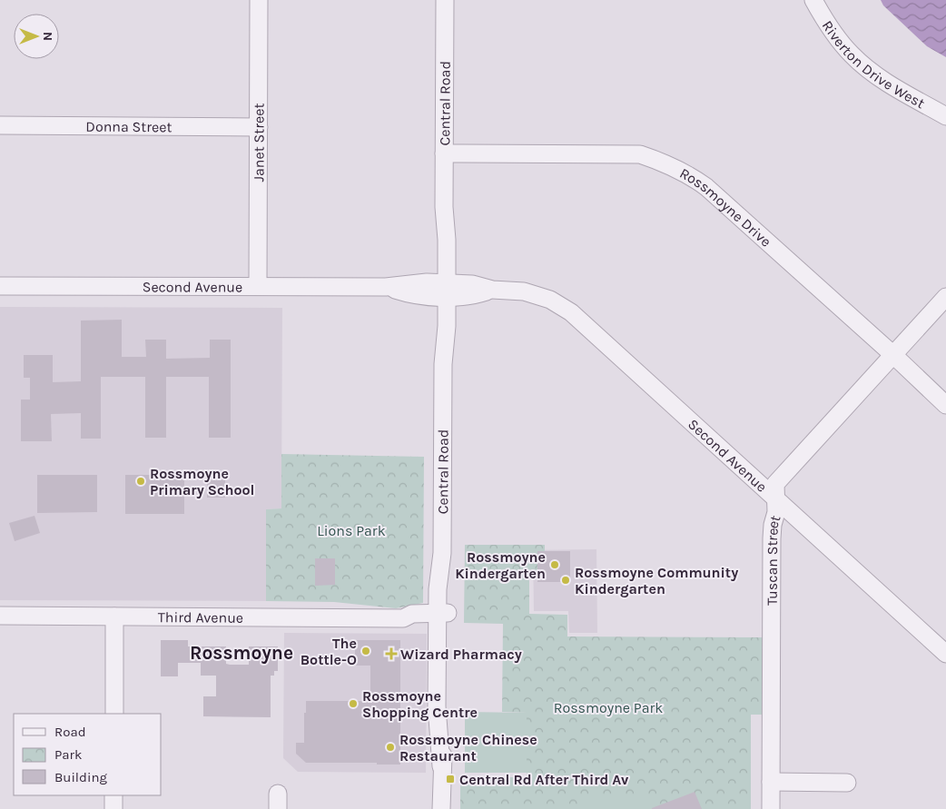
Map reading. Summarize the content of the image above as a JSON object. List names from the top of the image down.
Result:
{
  "streets": {
    "street": [
      "Riverton Drive West",
      "Central Road",
      "Donna Street",
      "Janet Street",
      "Rossmoyne Drive",
      "Second Avenue",
      "Tuscan Street",
      "Third Avenue"
    ]
  },
  "crossings": [
    ["Central Road", "Rossmoyne Drive"],
    ["Central Road", "Second Avenue"],
    ["Central Road", "Third Avenue"],
    ["Donna Street", "Janet Street"],
    ["Janet Street", "Second Avenue"],
    ["Rossmoyne Drive", "Tuscan Street"],
    ["Second Avenue", "Tuscan Street"]
  ],
  "districts": ["Rossmoyne"],
  "parks": ["Lions Park", "Rossmoyne Park"],
  "places": {
    "other": [
      "Rossmoyne Primary School",
      "Rossmoyne Kindergarten",
      "Rossmoyne Community Kindergarten",
      "The Bottle-O",
      "Rossmoyne Shopping Centre",
      "Rossmoyne Chinese Restaurant"
    ],
    "health": ["Wizard Pharmacy"],
    "transit": ["Central Rd After Third Av"]
  },
  "legend": ["Road", "Park", "Building"],
  "north": "right"
}
